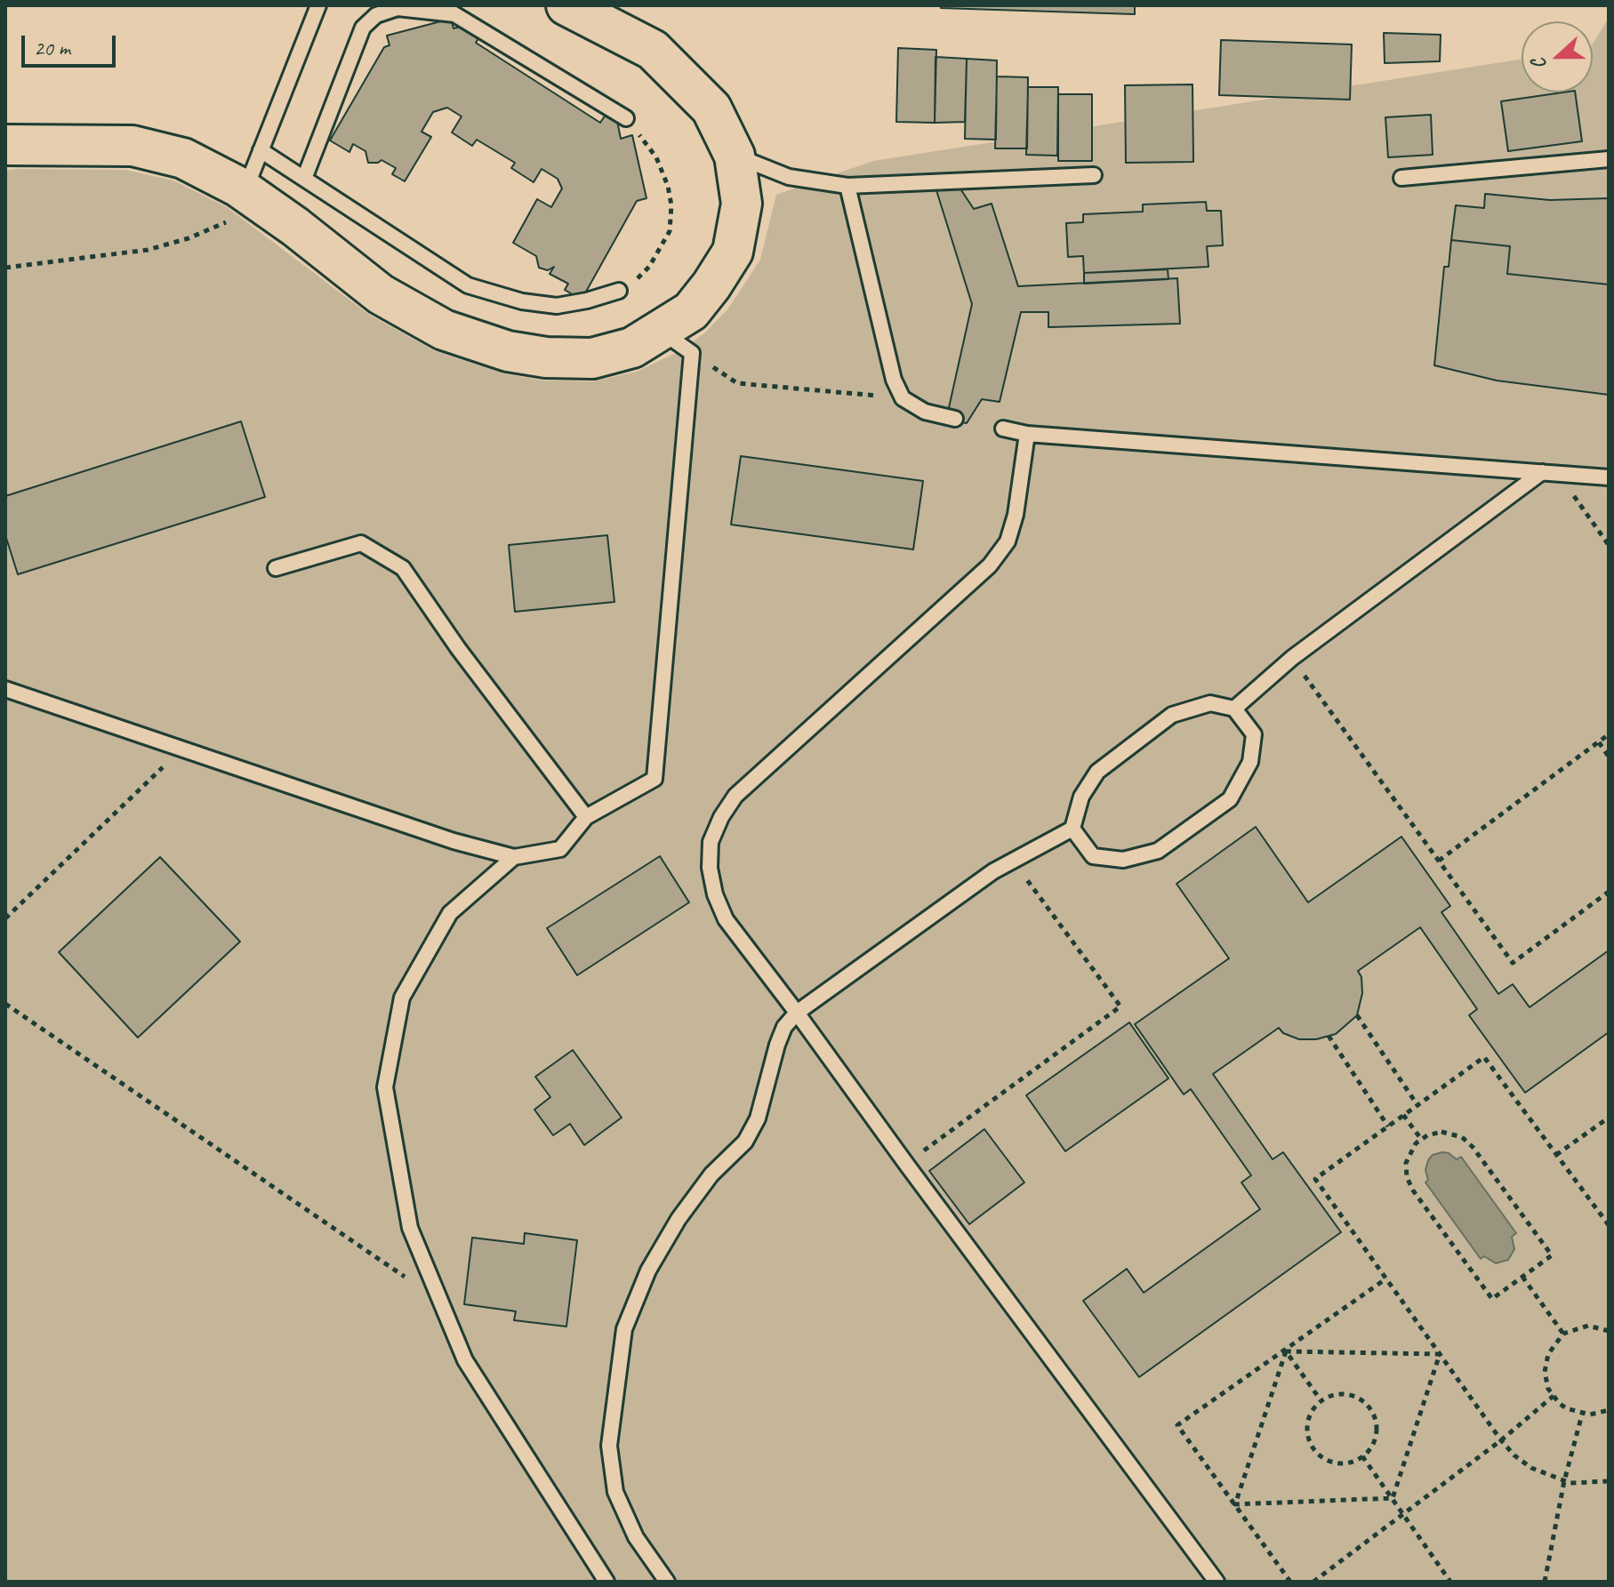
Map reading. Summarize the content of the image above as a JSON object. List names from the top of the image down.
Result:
{
  "scale_bar": "20 m",
  "north": "left"
}
